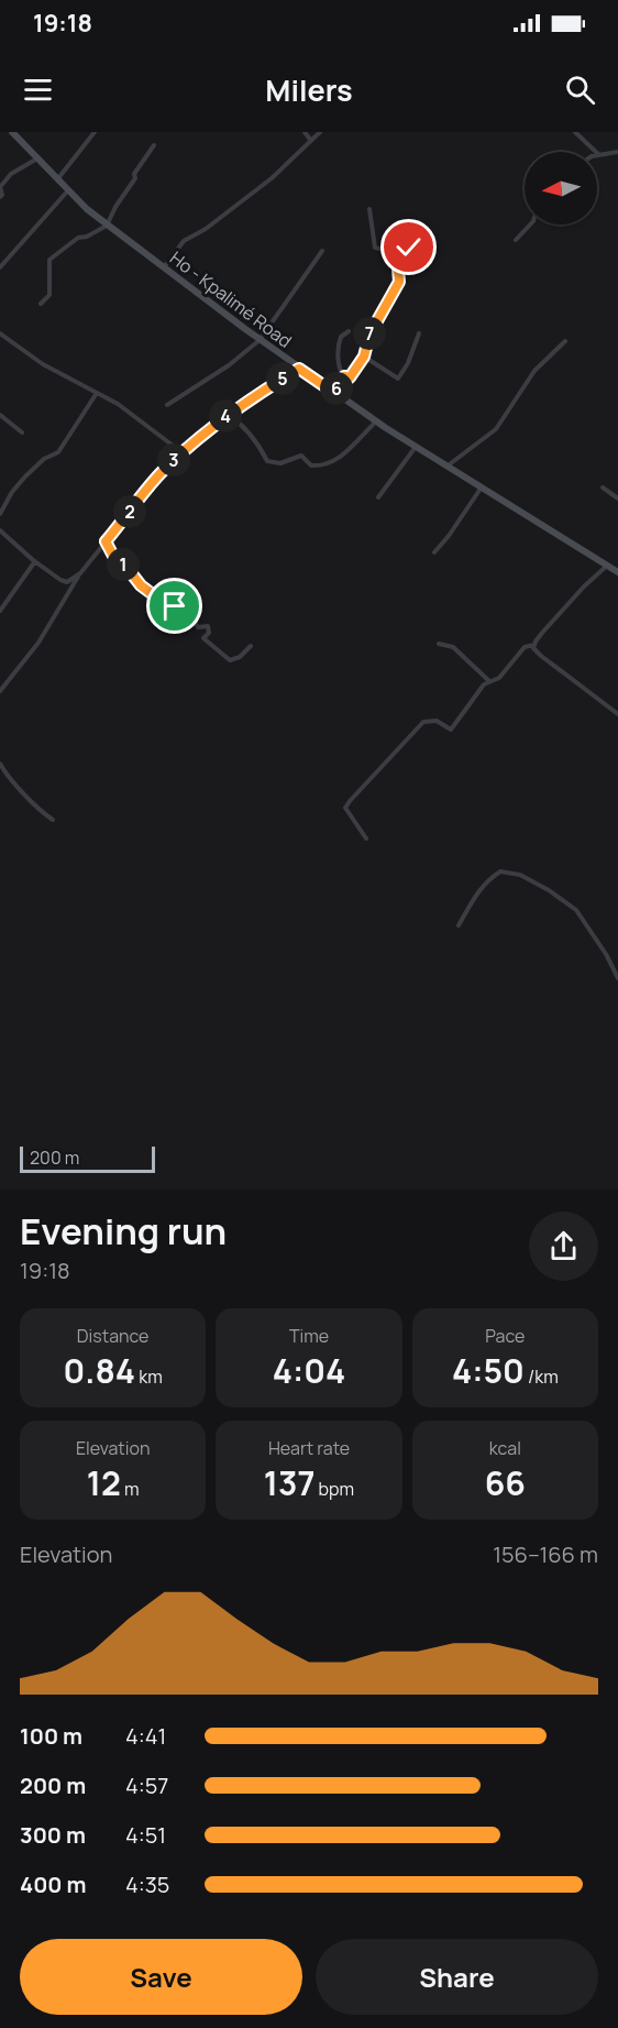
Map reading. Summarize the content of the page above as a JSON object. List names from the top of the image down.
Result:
{
  "streets": {
    "main road": ["Ho - Kpalimé Road"]
  },
  "scale_bar": "200 m",
  "north": "left",
  "page": {
    "status": "19:18",
    "header": "Milers",
    "pins": [
      "7",
      "5",
      "6",
      "4",
      "3",
      "2",
      "1"
    ],
    "scale": "200 m",
    "heading": ["Evening run", "19:18"],
    "stats": [
      ["Distance", "0.84 km"],
      ["Time", "4:04"],
      ["Pace", "4:50 /km"],
      ["Elevation", "12 m"],
      ["Heart rate", "137 bpm"],
      ["kcal", "66"]
    ],
    "chart": ["Elevation", "156–166 m"],
    "list": [
      {
        "name": "100 m",
        "note": "4:41"
      },
      {
        "name": "200 m",
        "note": "4:57"
      },
      {
        "name": "300 m",
        "note": "4:51"
      },
      {
        "name": "400 m",
        "note": "4:35"
      }
    ],
    "buttons": ["Save", "Share"]
  }
}
